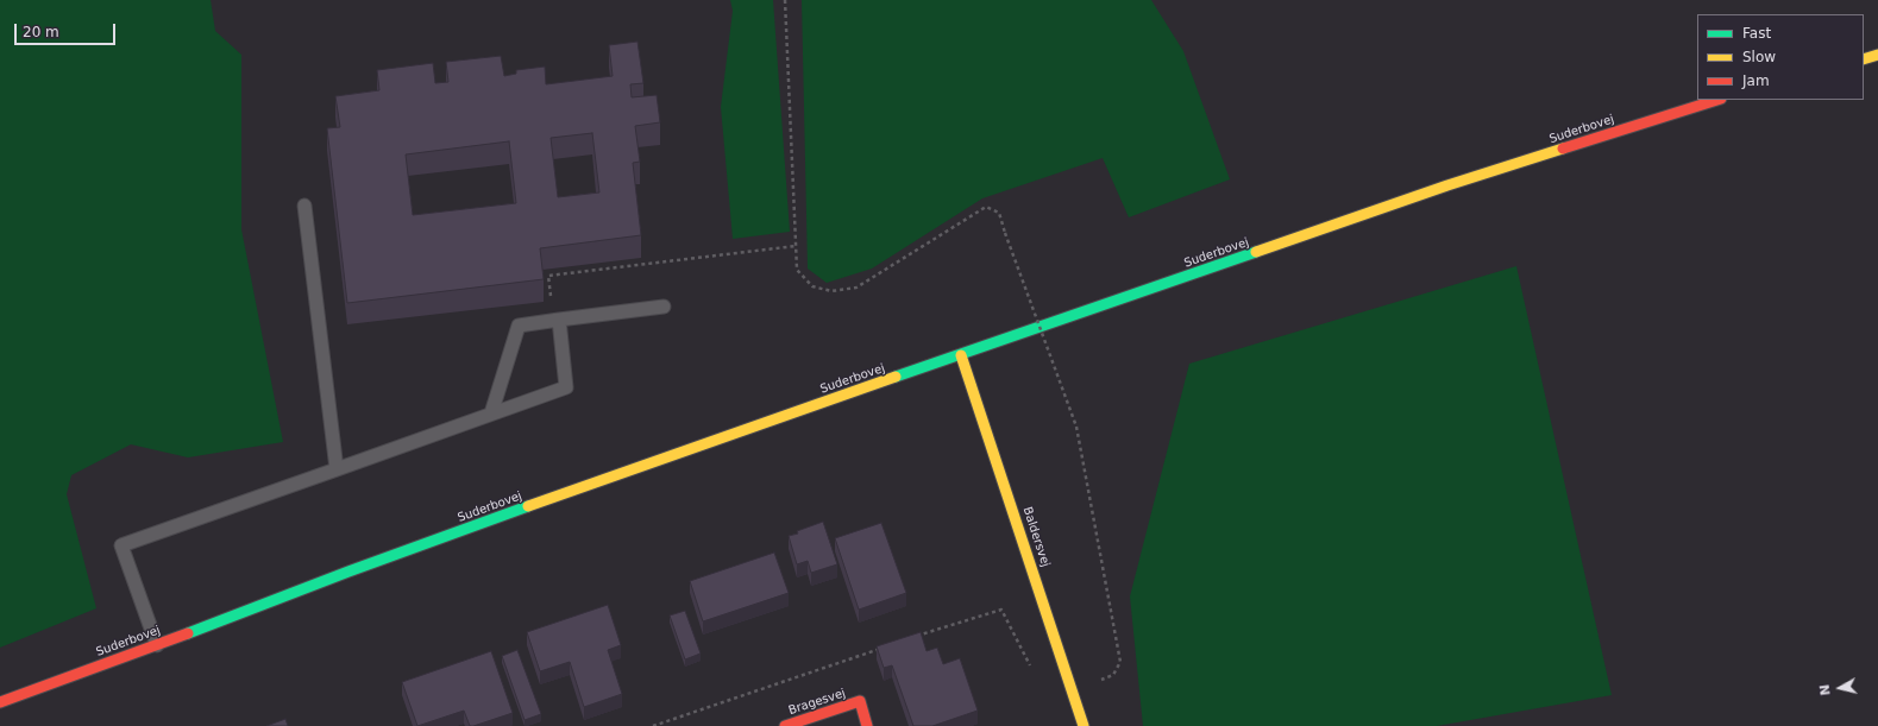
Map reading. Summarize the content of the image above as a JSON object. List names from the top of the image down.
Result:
{
  "streets": {
    "street": ["Suderbovej", "Baldersvej", "Bragesvej"]
  },
  "crossings": [
    ["Suderbovej", "Baldersvej"]
  ],
  "legend": ["Fast", "Slow", "Jam"],
  "scale_bar": "20 m",
  "north": "left"
}
